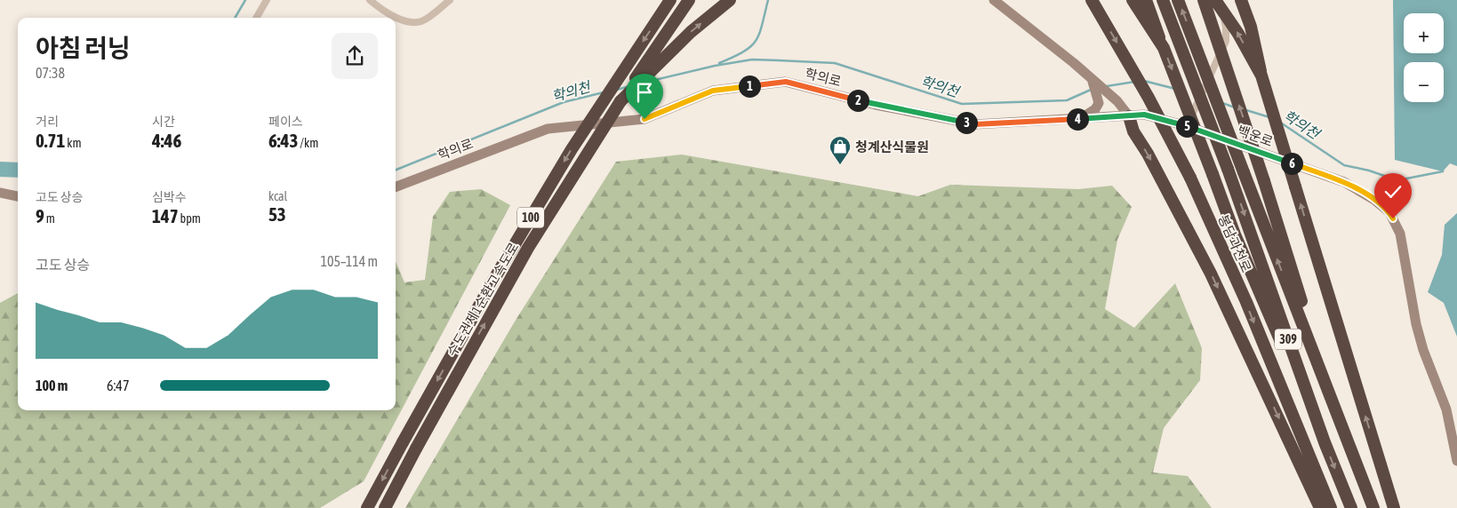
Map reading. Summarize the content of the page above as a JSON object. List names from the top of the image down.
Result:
{
  "streets": {
    "highway": [
      "100",
      "봉담과천로",
      "수도권제1순환고속도로",
      "309"
    ],
    "street": ["학의로", "백운로"]
  },
  "crossings": [
    ["학의로", "백운로"]
  ],
  "water": ["학의천"],
  "places": {
    "shop": ["청계산식물원"]
  },
  "page": {
    "map_buttons": ["+", "−"],
    "heading": ["아침 러닝", "07:38"],
    "pins": [
      "1",
      "2",
      "4",
      "3",
      "5",
      "6"
    ],
    "stats": [
      ["거리", "0.71 km"],
      ["시간", "4:46"],
      ["페이스", "6:43 /km"],
      ["고도 상승", "9 m"],
      ["심박수", "147 bpm"],
      ["kcal", "53"]
    ],
    "chart": ["고도 상승", "105–114 m"],
    "list": [
      {
        "name": "100 m",
        "note": "6:47"
      }
    ]
  }
}
